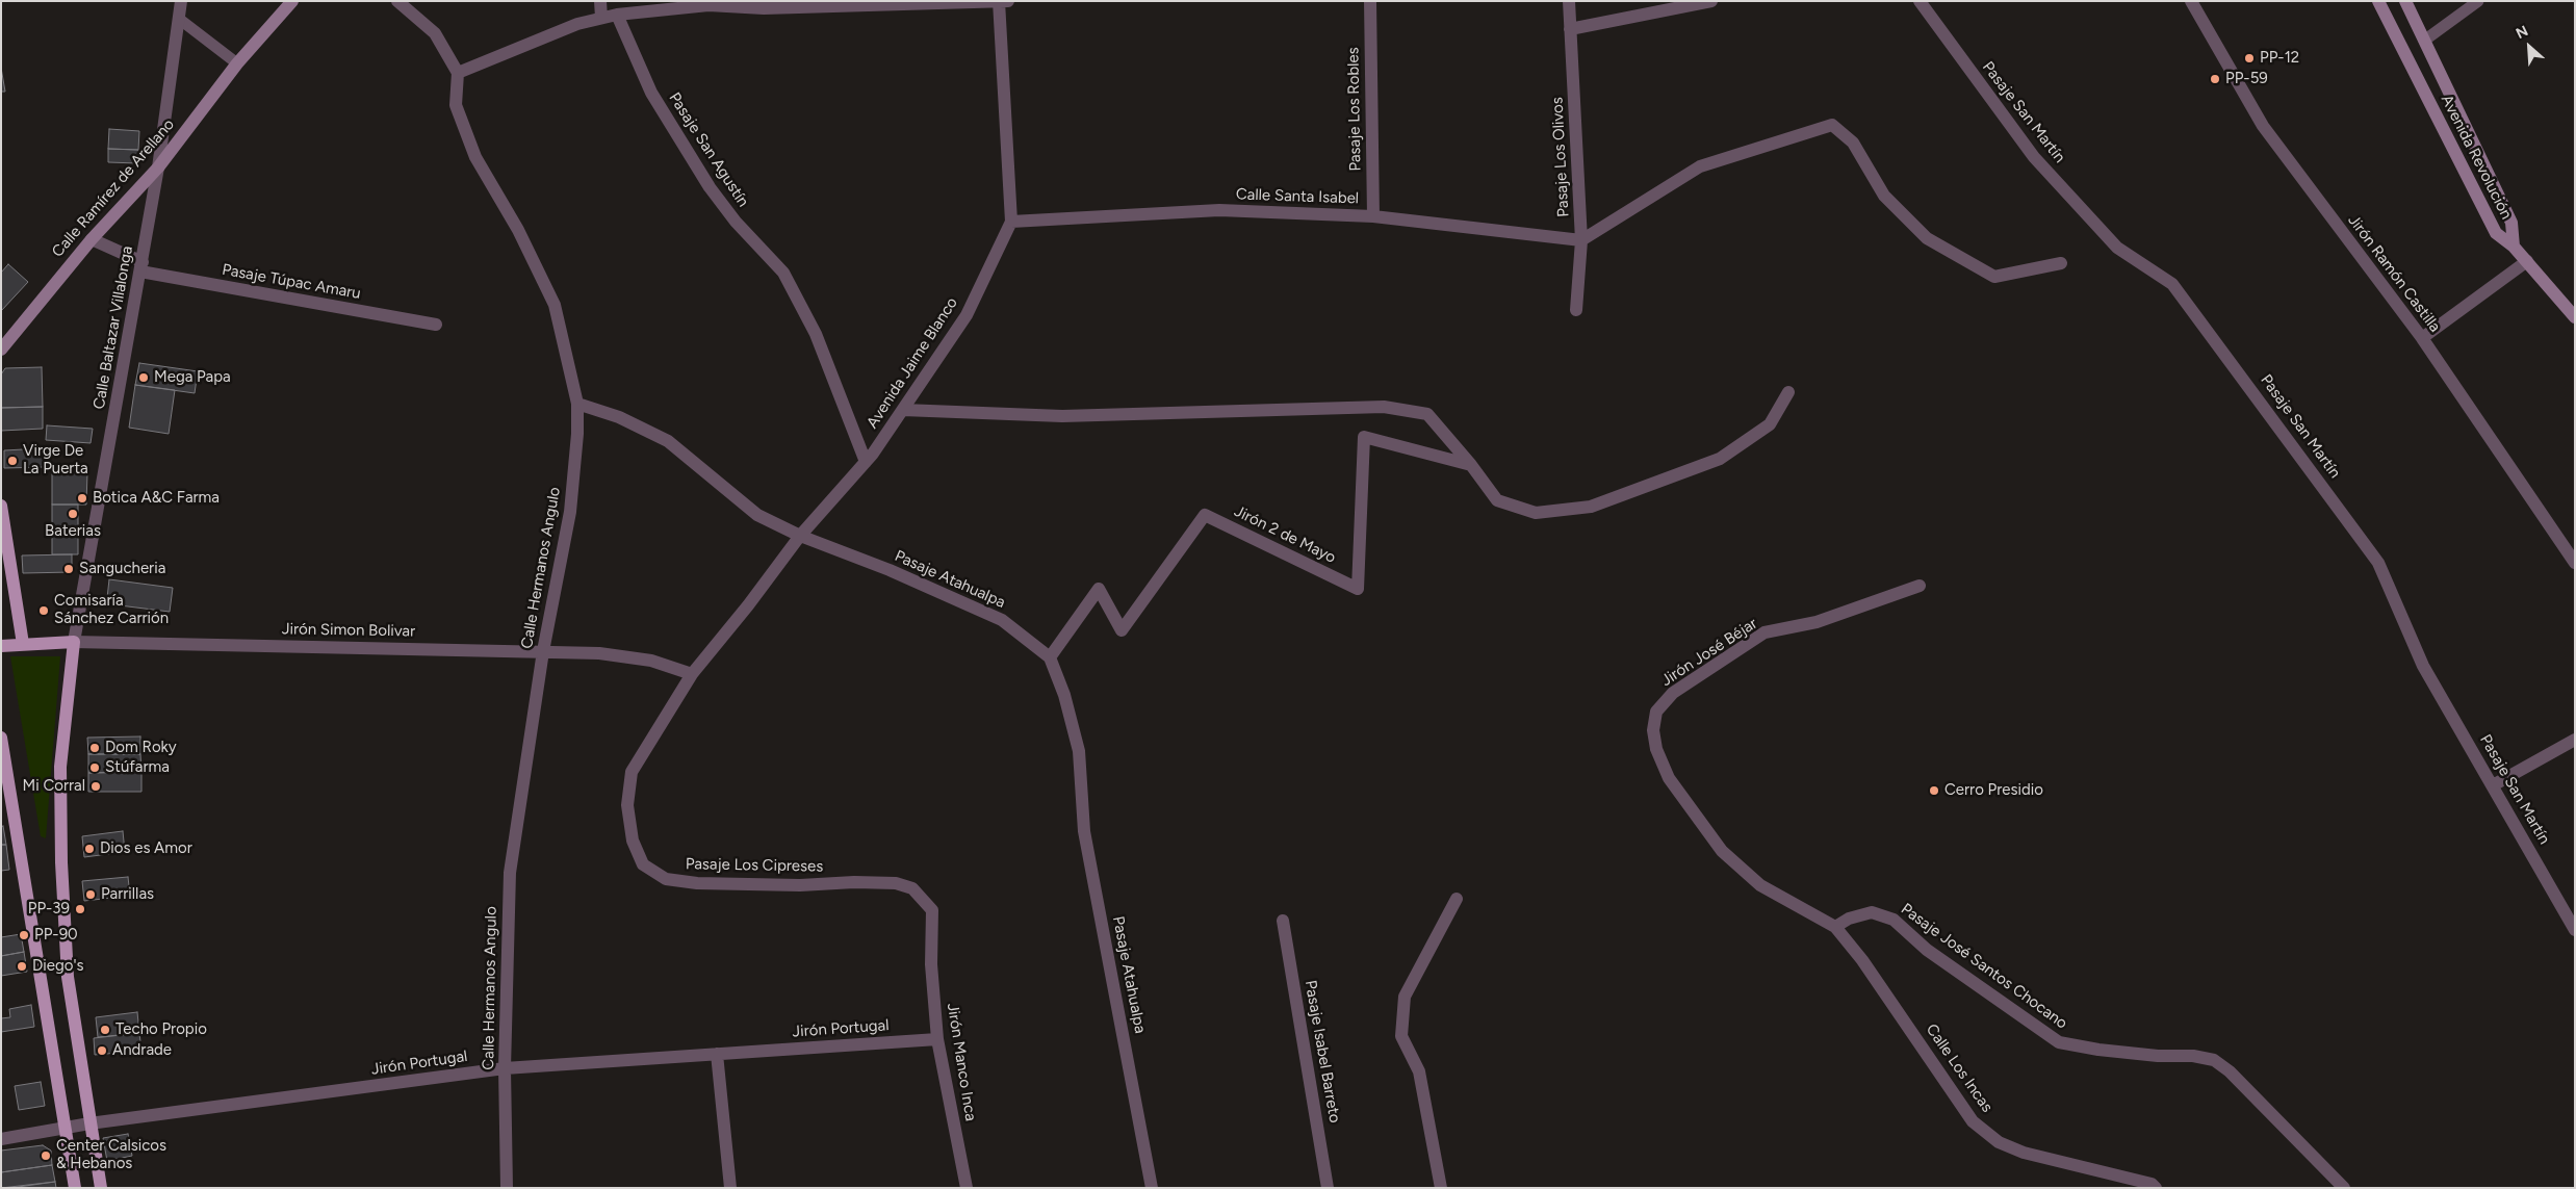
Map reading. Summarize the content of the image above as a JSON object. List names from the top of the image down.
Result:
{
  "streets": {
    "main road": ["Avenida Revolución", "Calle Ramírez de Arellano", "Jirón Simon Bolivar"],
    "street": [
      "Pasaje Los Robles",
      "Pasaje San Martín",
      "Pasaje San Agustín",
      "Pasaje Los Olivos",
      "Calle Santa Isabel",
      "Jirón Ramón Castilla",
      "Pasaje Túpac Amaru",
      "Calle Baltazar Villalonga",
      "Avenida Jaime Blanco",
      "Jirón 2 de Mayo",
      "Calle Hermanos Angulo",
      "Pasaje Atahualpa",
      "Jirón José Béjar",
      "Pasaje Los Cipreses",
      "Pasaje José Santos Chocano",
      "Jirón Portugal",
      "Pasaje Isabel Barreto",
      "Jirón Manco Inca",
      "Calle Los Incas"
    ]
  },
  "crossings": [
    ["Pasaje Los Robles", "Calle Santa Isabel"],
    ["Pasaje San Agustín", "Avenida Jaime Blanco"],
    ["Pasaje Los Olivos", "Calle Santa Isabel"],
    ["Calle Ramírez de Arellano", "Pasaje Túpac Amaru"],
    ["Calle Ramírez de Arellano", "Calle Baltazar Villalonga"],
    ["Calle Santa Isabel", "Avenida Jaime Blanco"],
    ["Pasaje Túpac Amaru", "Calle Baltazar Villalonga"],
    ["Calle Baltazar Villalonga", "Jirón Simon Bolivar"],
    ["Avenida Jaime Blanco", "Pasaje Atahualpa"],
    ["Avenida Jaime Blanco", "Pasaje Los Cipreses"],
    ["Jirón 2 de Mayo", "Pasaje Atahualpa"],
    ["Calle Hermanos Angulo", "Pasaje Atahualpa"],
    ["Calle Hermanos Angulo", "Jirón Simon Bolivar"],
    ["Calle Hermanos Angulo", "Jirón Portugal"],
    ["Pasaje Atahualpa", "Pasaje Los Cipreses"],
    ["Jirón Simon Bolivar", "Pasaje Los Cipreses"],
    ["Jirón José Béjar", "Pasaje José Santos Chocano"],
    ["Jirón José Béjar", "Calle Los Incas"],
    ["Pasaje Los Cipreses", "Jirón Manco Inca"],
    ["Pasaje José Santos Chocano", "Calle Los Incas"],
    ["Jirón Portugal", "Jirón Manco Inca"]
  ],
  "places": [
    "PP-12",
    "PP-59",
    "Mega Papa",
    "Virge De La Puerta",
    "Botica A&C Farma",
    "Baterias",
    "Sangucheria",
    "Comisaría Sánchez Carrión",
    "Dom Roky",
    "Stúfarma",
    "Mi Corral",
    "Cerro Presidio",
    "Dios es Amor",
    "Parrillas",
    "PP-39",
    "PP-90",
    "Diego's",
    "Techo Propio",
    "Andrade",
    "Center Calsicos & Hebanos"
  ],
  "north": "top left"
}
